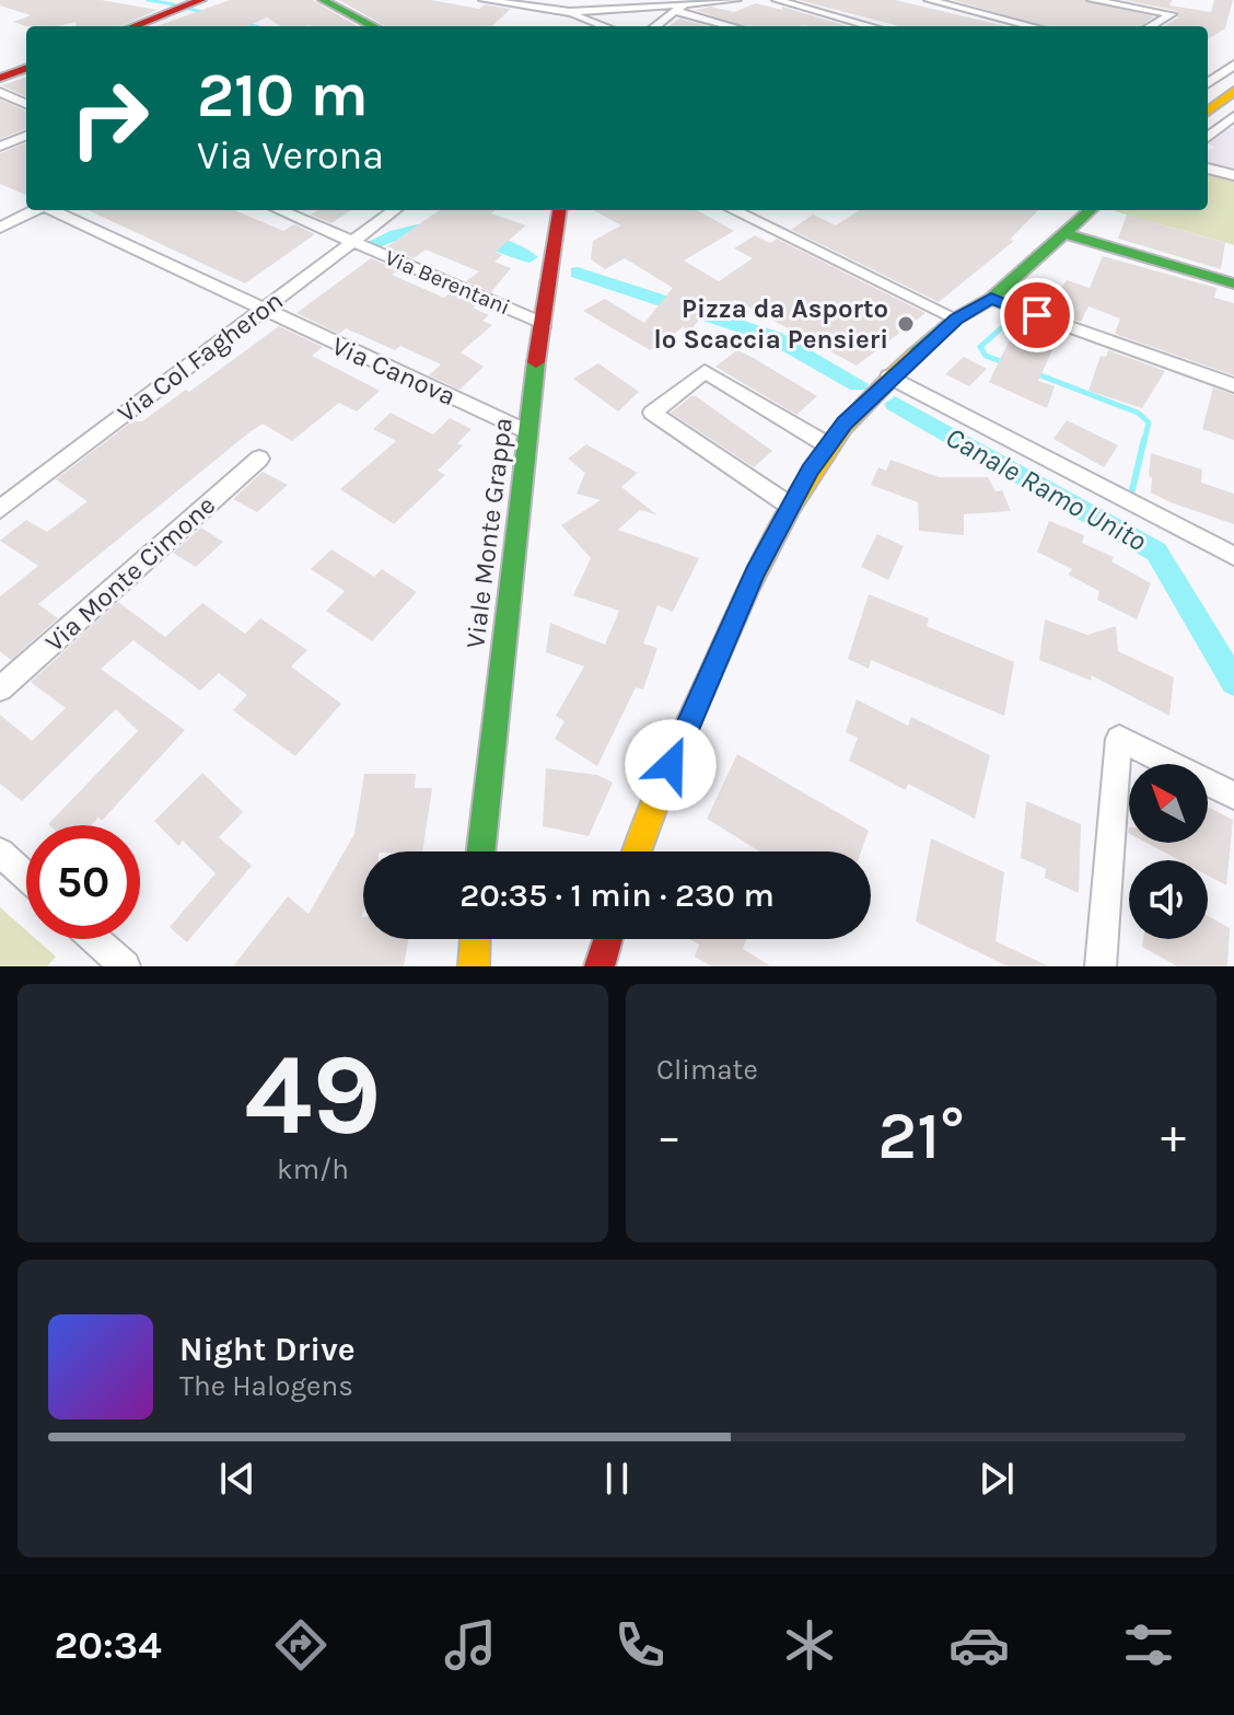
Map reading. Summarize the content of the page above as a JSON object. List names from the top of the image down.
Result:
{
  "streets": {
    "main road": ["Viale Monte Grappa"],
    "street": [
      "Via Berentani",
      "Via Col Fagheron",
      "Via Canova",
      "Via Monte Cimone"
    ]
  },
  "crossings": [
    ["Via Berentani", "Via Col Fagheron"],
    ["Via Berentani", "Viale Monte Grappa"],
    ["Via Col Fagheron", "Via Canova"],
    ["Via Canova", "Viale Monte Grappa"]
  ],
  "water": ["Canale Ramo Unito"],
  "places": ["Pizza da Asporto lo Scaccia Pensieri"],
  "north": "top left",
  "page": {
    "turn": ["210 m", "Via Verona"],
    "limit": "50",
    "trip": "20:35 · 1 min · 230 m",
    "tile": [
      ["49", "km/h"],
      "Climate"
    ],
    "heat": ["−", "21°", "+"],
    "song": ["Night Drive", "The Halogens"],
    "tabs": "20:34"
  }
}
